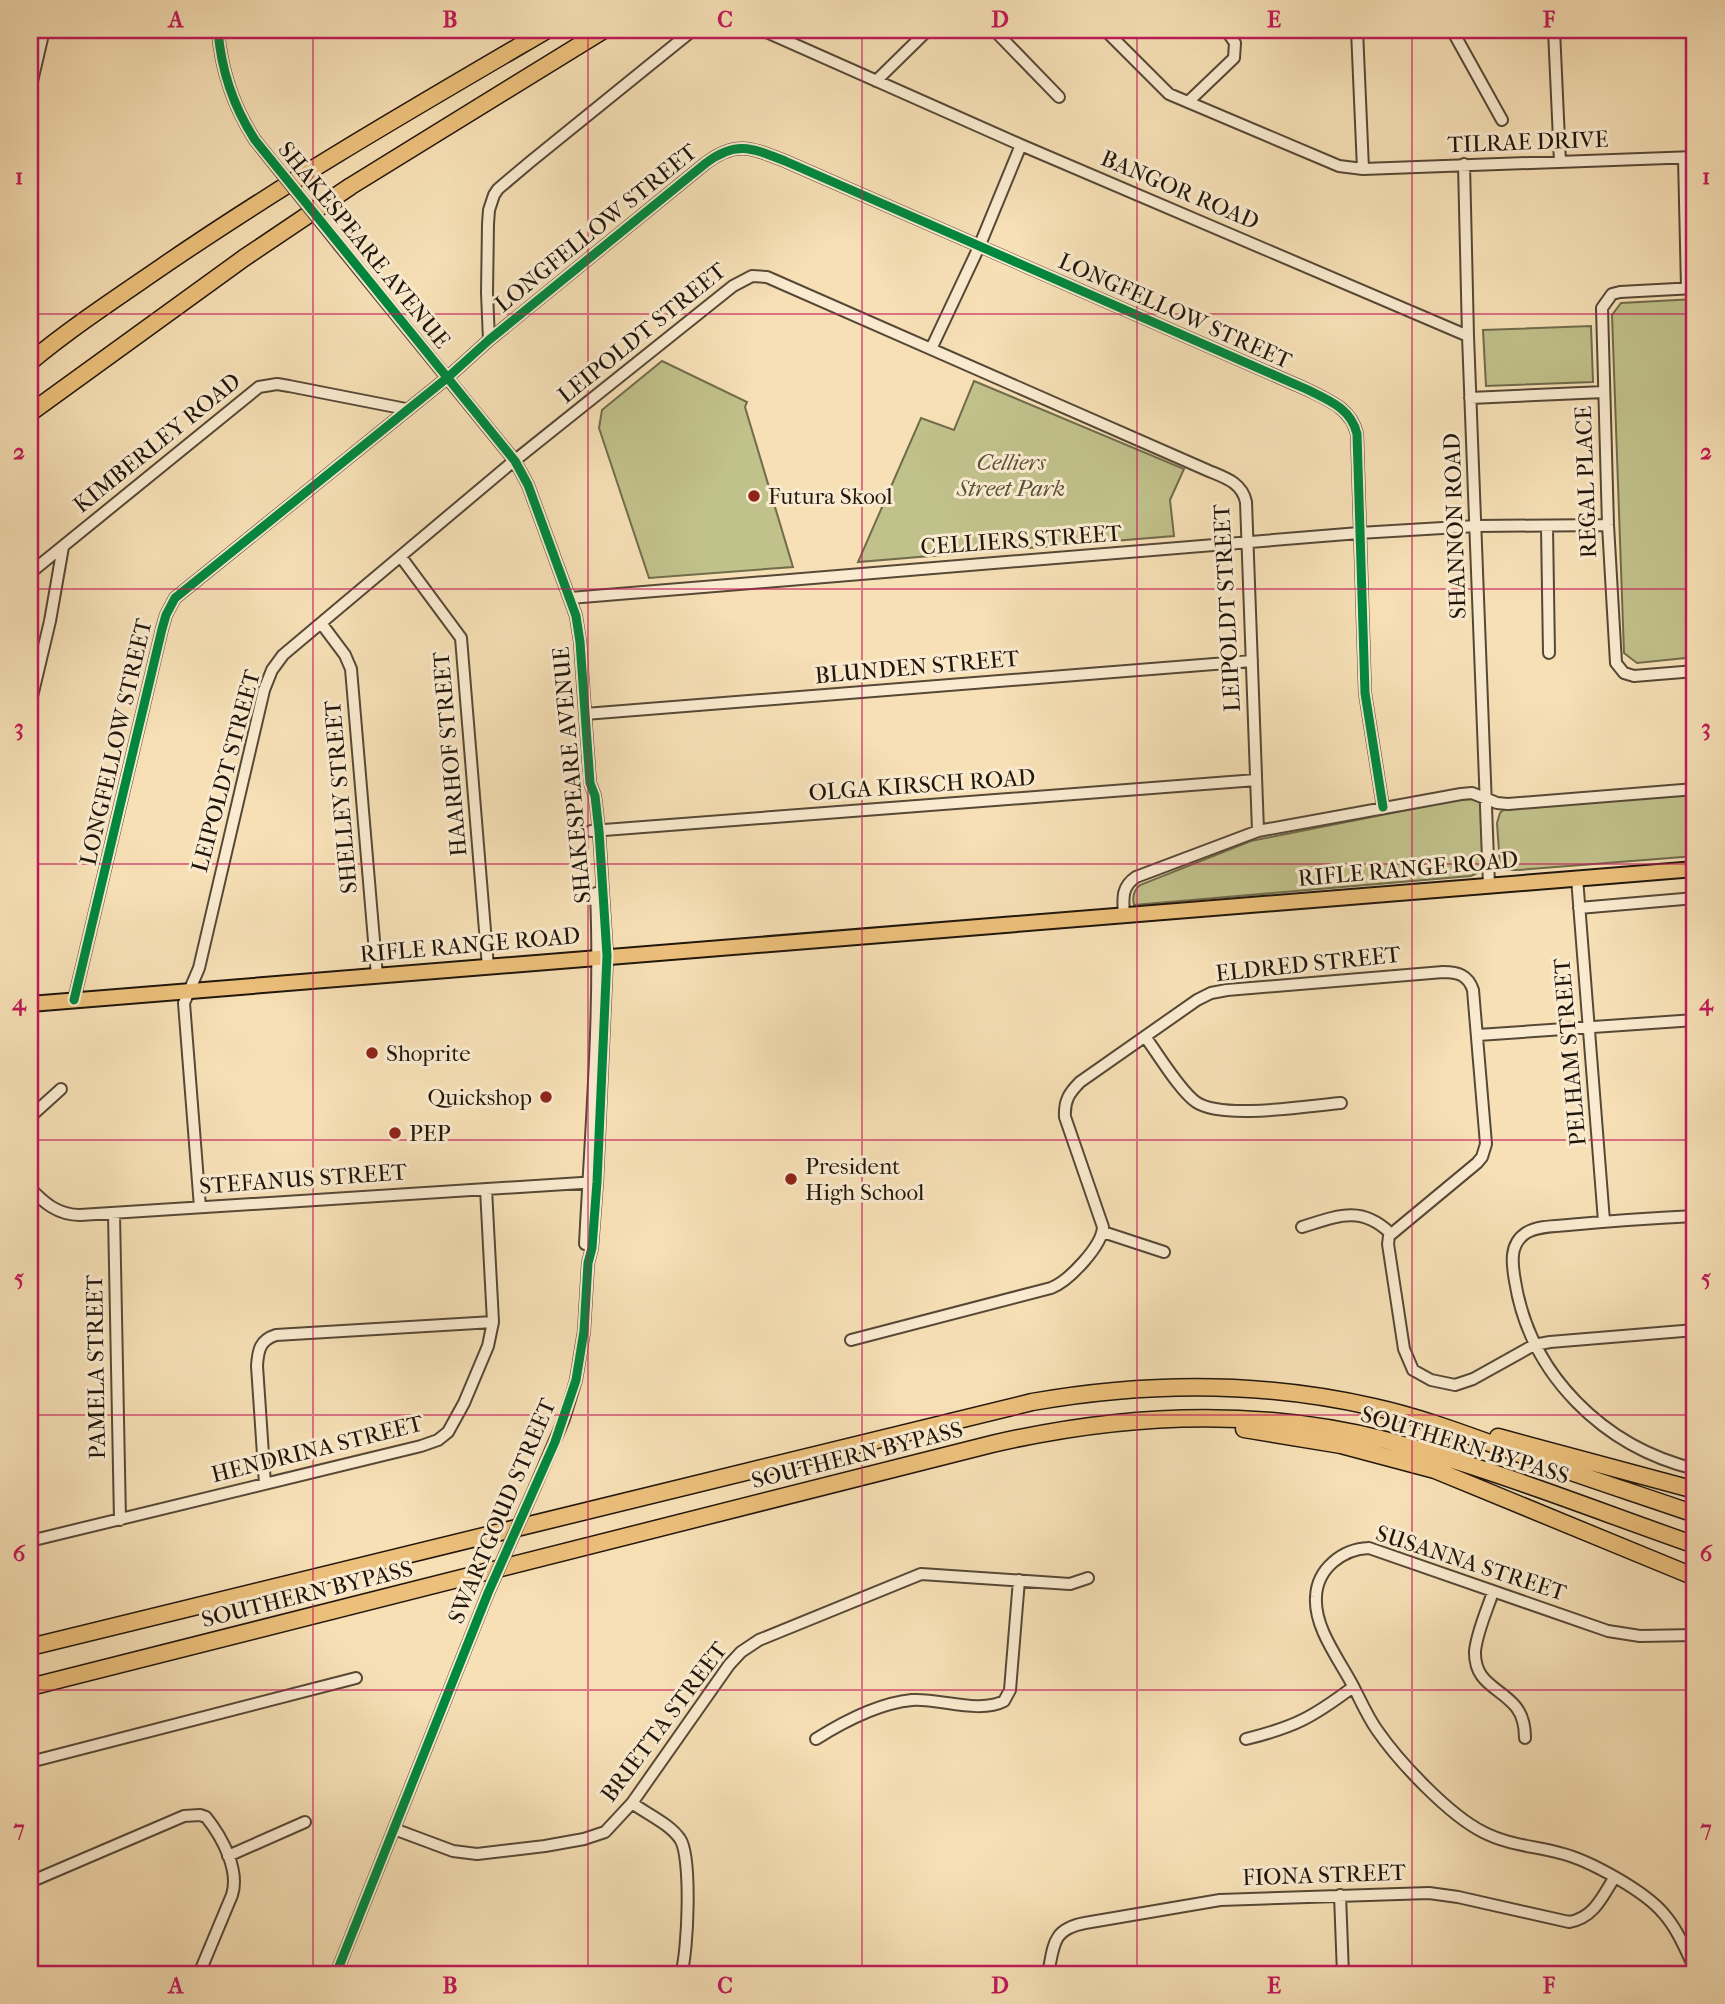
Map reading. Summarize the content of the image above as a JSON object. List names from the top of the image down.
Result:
{
  "streets": {
    "highway": ["SOUTHERN BYPASS"],
    "main road": ["RIFLE RANGE ROAD"],
    "street": [
      "TILRAE DRIVE",
      "BANGOR ROAD",
      "LONGFELLOW STREET",
      "SHAKESPEARE AVENUE",
      "LEIPOLDT STREET",
      "KIMBERLEY ROAD",
      "REGAL PLACE",
      "SHANNON ROAD",
      "CELLIERS STREET",
      "BLUNDEN STREET",
      "HAARHOF STREET",
      "OLGA KIRSCH ROAD",
      "SHELLEY STREET",
      "ELDRED STREET",
      "PELHAM STREET",
      "STEFANUS STREET",
      "PAMELA STREET",
      "HENDRINA STREET",
      "SWARTGOUD STREET",
      "SUSANNA STREET",
      "BRIETTA STREET",
      "FIONA STREET"
    ]
  },
  "crossings": [
    ["TILRAE DRIVE", "REGAL PLACE"],
    ["TILRAE DRIVE", "SHANNON ROAD"],
    ["BANGOR ROAD", "SHANNON ROAD"],
    ["LONGFELLOW STREET", "SHAKESPEARE AVENUE"],
    ["LONGFELLOW STREET", "KIMBERLEY ROAD"],
    ["LONGFELLOW STREET", "CELLIERS STREET"],
    ["LONGFELLOW STREET", "RIFLE RANGE ROAD"],
    ["SHAKESPEARE AVENUE", "LEIPOLDT STREET"],
    ["SHAKESPEARE AVENUE", "CELLIERS STREET"],
    ["SHAKESPEARE AVENUE", "BLUNDEN STREET"],
    ["SHAKESPEARE AVENUE", "OLGA KIRSCH ROAD"],
    ["SHAKESPEARE AVENUE", "RIFLE RANGE ROAD"],
    ["SHAKESPEARE AVENUE", "SWARTGOUD STREET"],
    ["LEIPOLDT STREET", "CELLIERS STREET"],
    ["LEIPOLDT STREET", "BLUNDEN STREET"],
    ["LEIPOLDT STREET", "HAARHOF STREET"],
    ["LEIPOLDT STREET", "OLGA KIRSCH ROAD"],
    ["LEIPOLDT STREET", "SHELLEY STREET"],
    ["LEIPOLDT STREET", "RIFLE RANGE ROAD"],
    ["LEIPOLDT STREET", "STEFANUS STREET"],
    ["REGAL PLACE", "CELLIERS STREET"],
    ["SHANNON ROAD", "CELLIERS STREET"],
    ["SHANNON ROAD", "RIFLE RANGE ROAD"],
    ["HAARHOF STREET", "RIFLE RANGE ROAD"],
    ["SHELLEY STREET", "RIFLE RANGE ROAD"],
    ["RIFLE RANGE ROAD", "PELHAM STREET"],
    ["RIFLE RANGE ROAD", "SWARTGOUD STREET"],
    ["STEFANUS STREET", "PAMELA STREET"],
    ["STEFANUS STREET", "HENDRINA STREET"],
    ["STEFANUS STREET", "SWARTGOUD STREET"],
    ["PAMELA STREET", "HENDRINA STREET"],
    ["SWARTGOUD STREET", "BRIETTA STREET"],
    ["SUSANNA STREET", "FIONA STREET"]
  ],
  "parks": ["Celliers Street Park"],
  "places": [
    "Futura Skool",
    "Shoprite",
    "Quickshop",
    "PEP",
    "President High School"
  ],
  "grid": {
    "columns": [
      "A",
      "B",
      "C",
      "D",
      "E",
      "F"
    ],
    "rows": [
      "1",
      "2",
      "3",
      "4",
      "5",
      "6",
      "7"
    ]
  }
}
